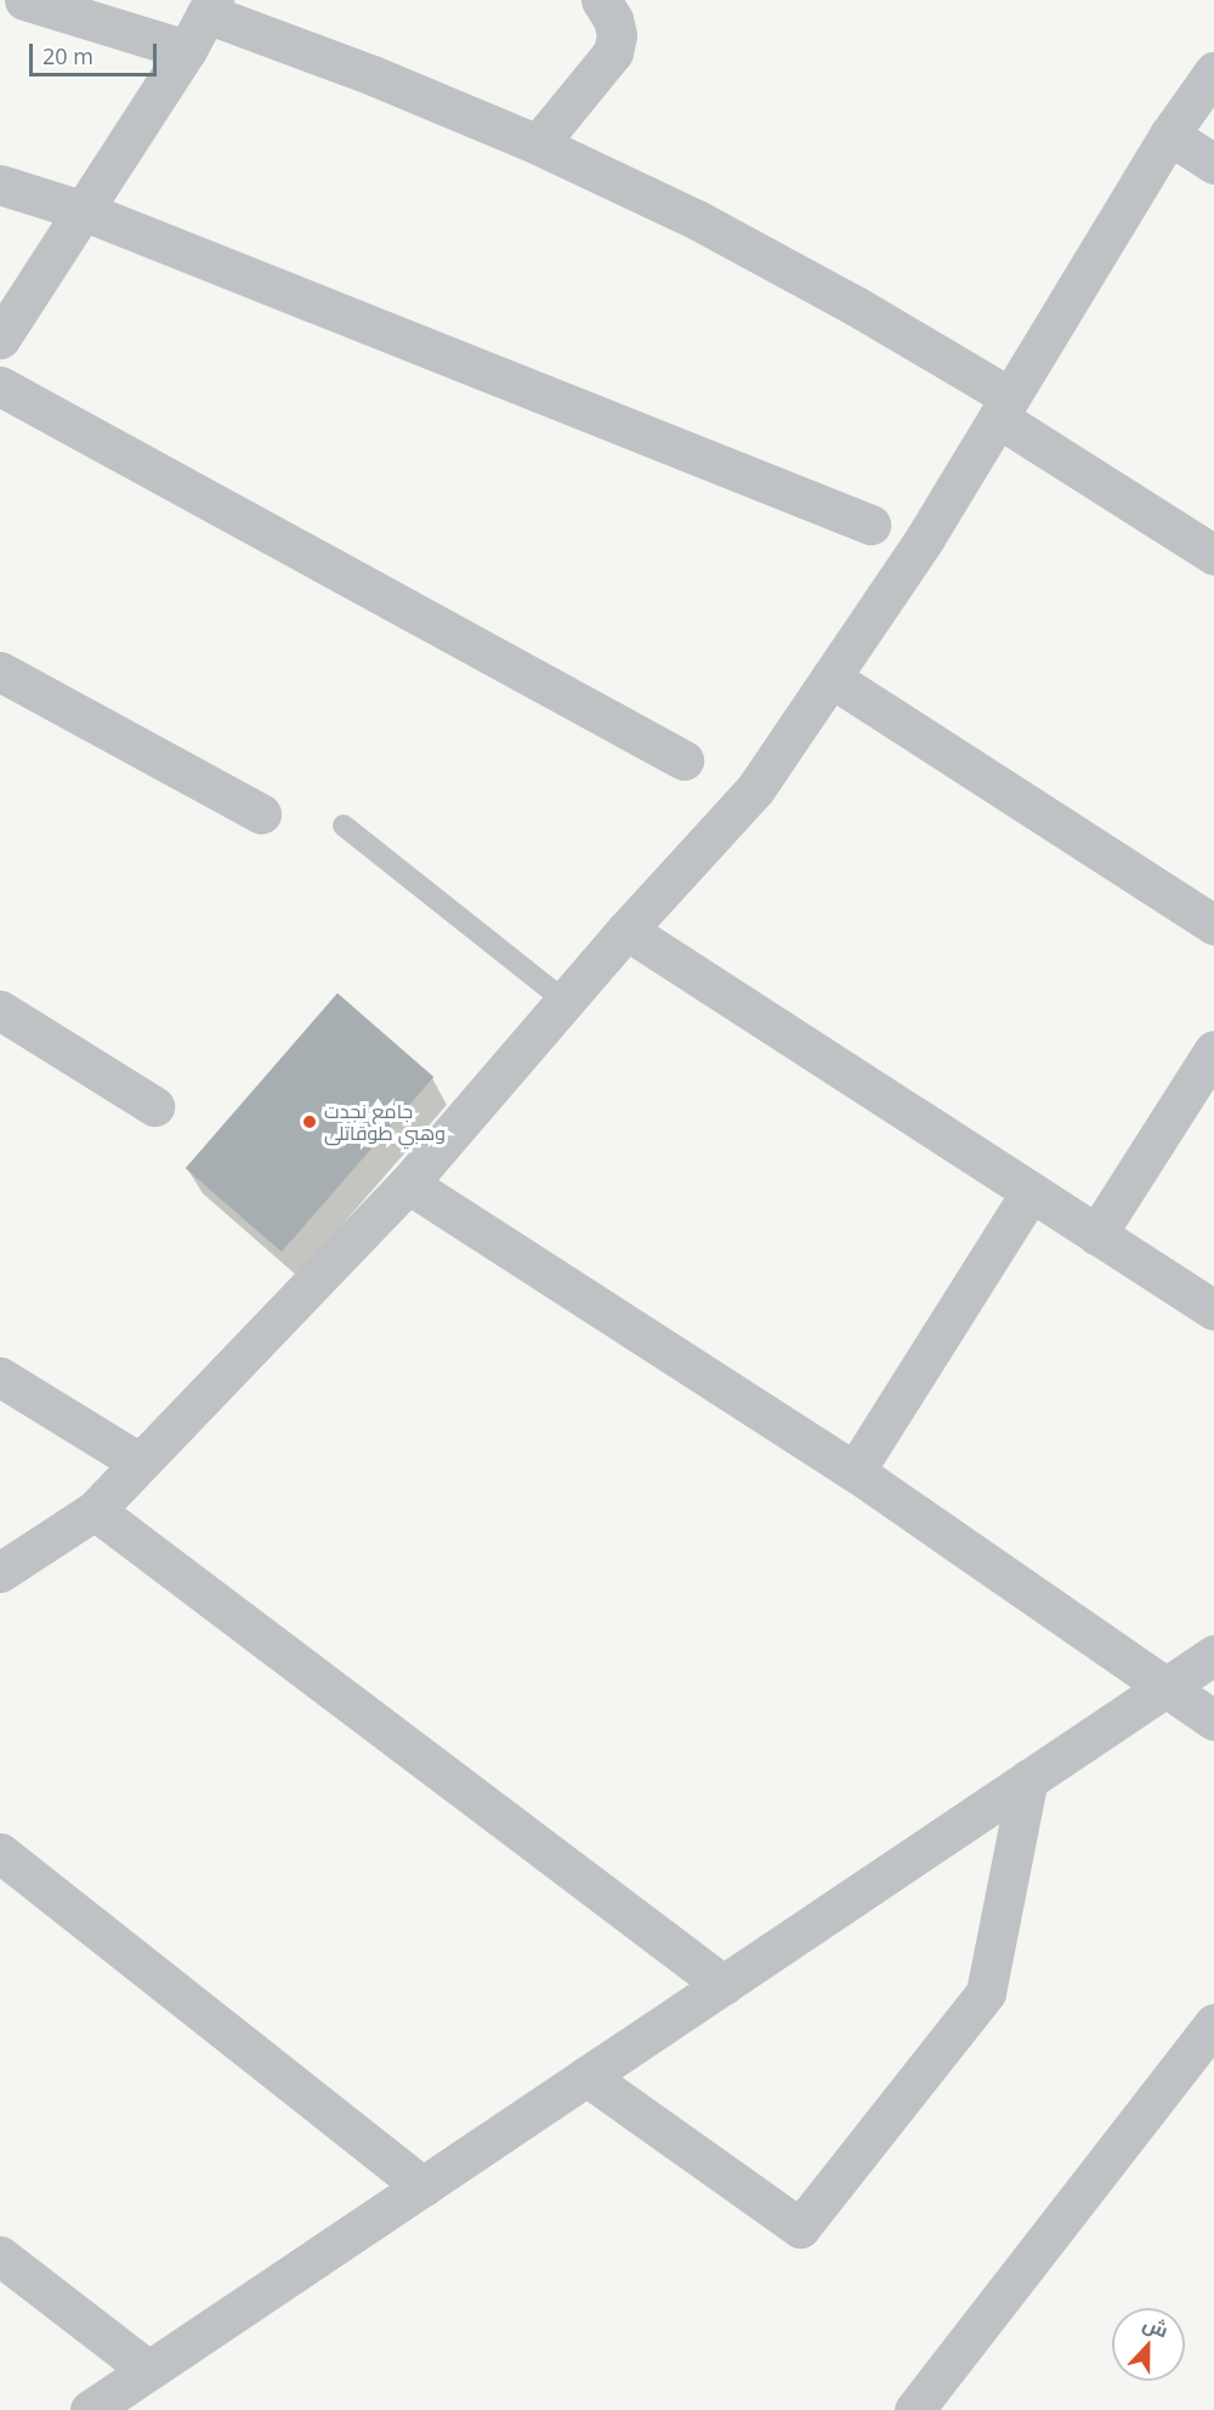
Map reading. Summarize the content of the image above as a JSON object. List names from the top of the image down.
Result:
{
  "places": ["جامع نجدت وهبي طوقاتلى"],
  "scale_bar": "20 m",
  "north": "top"
}
